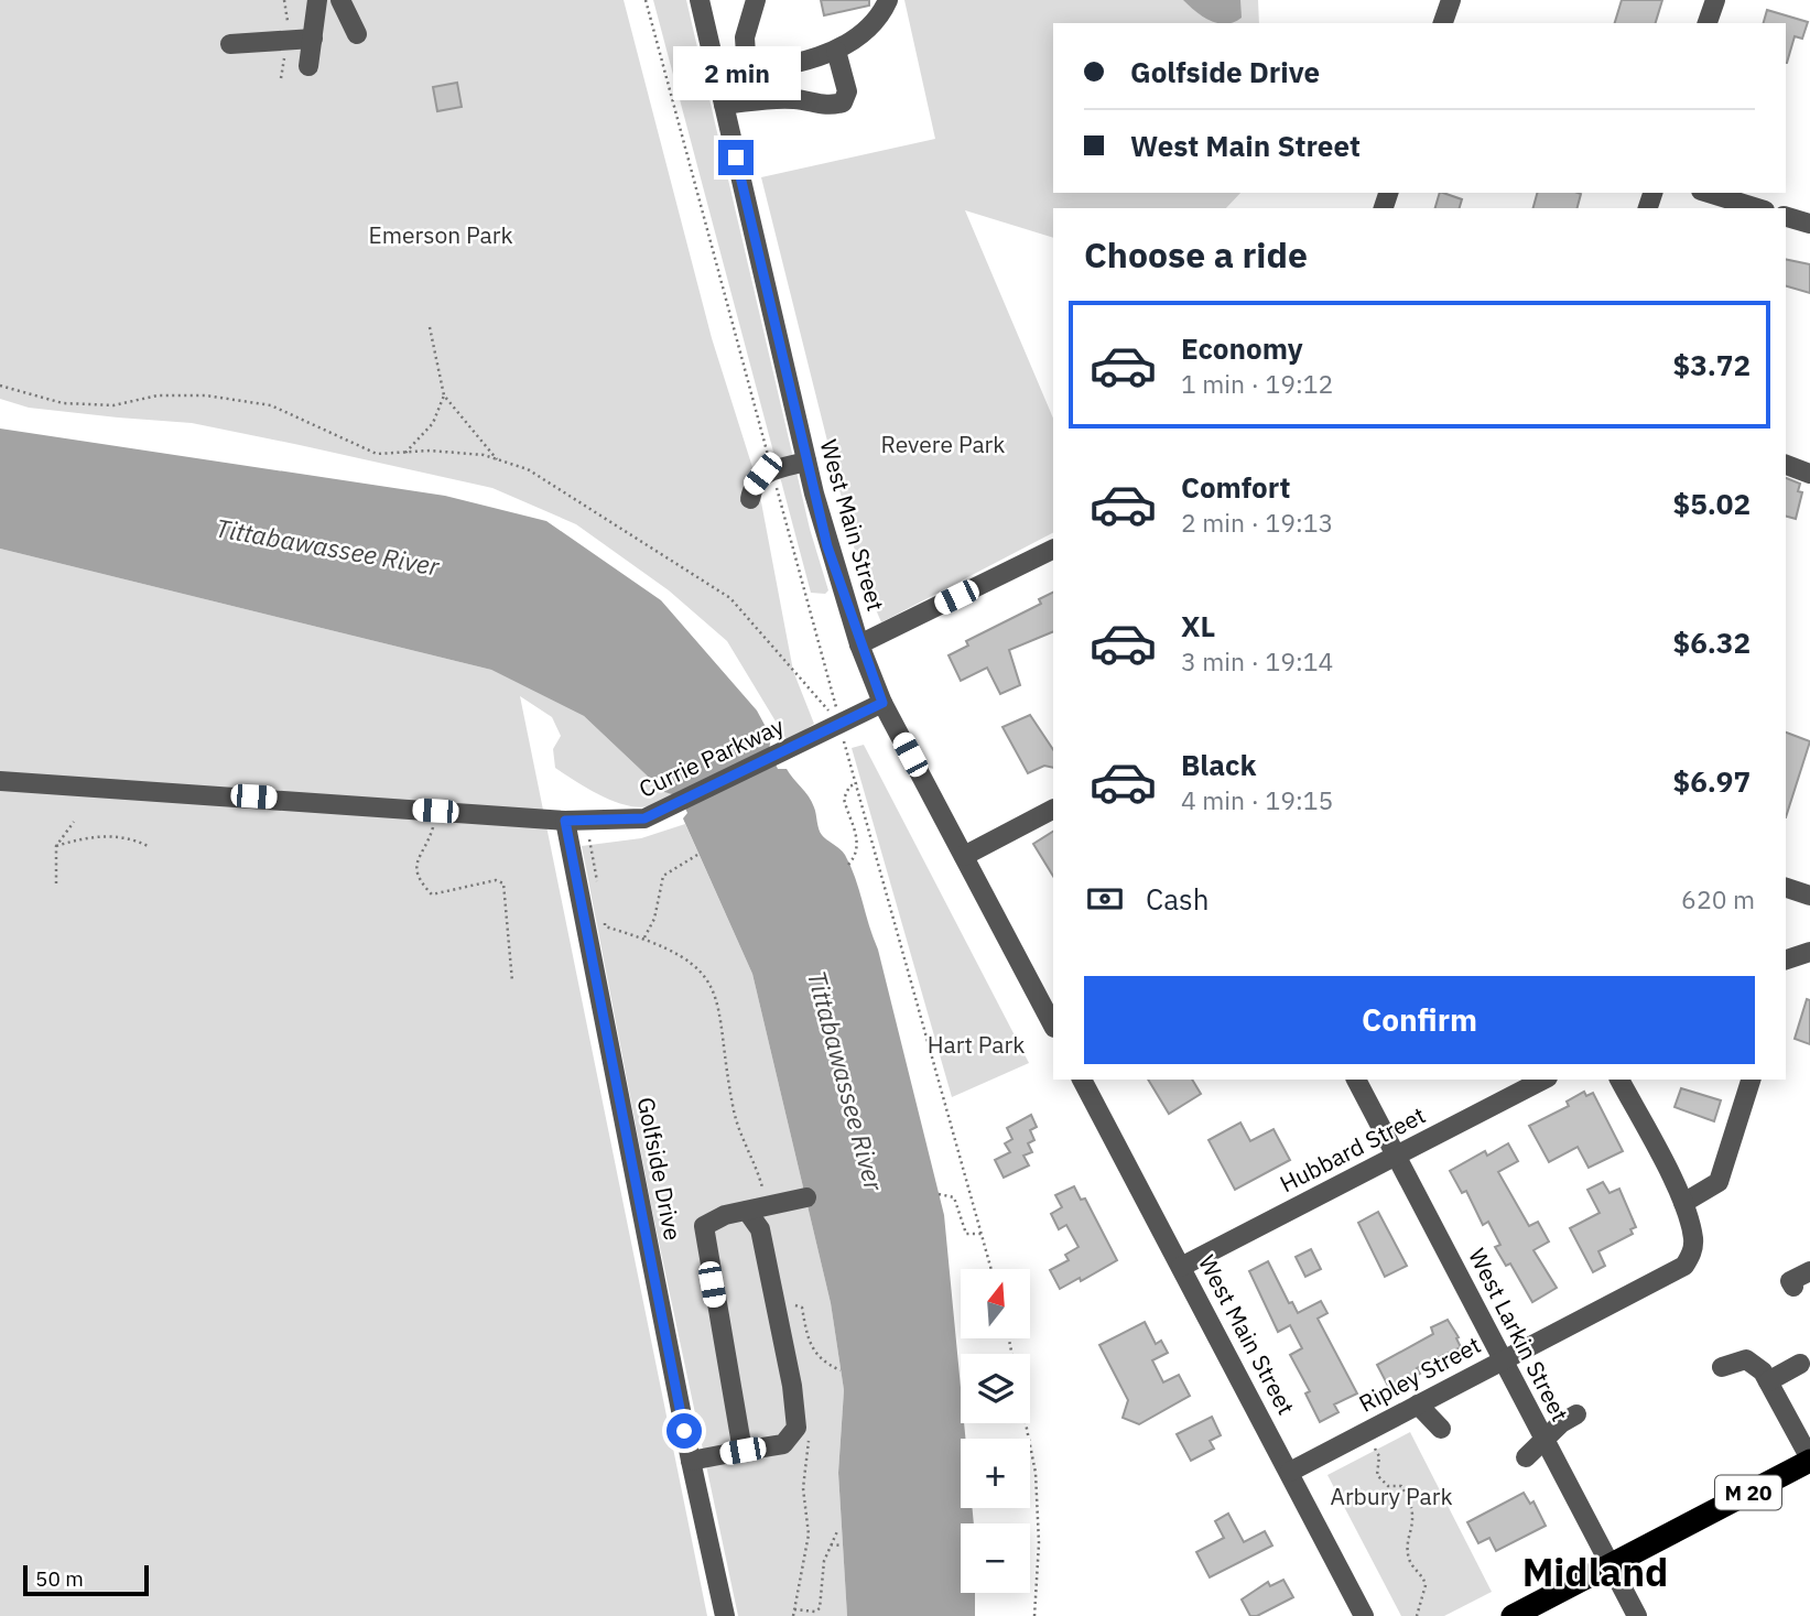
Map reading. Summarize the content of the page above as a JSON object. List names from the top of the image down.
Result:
{
  "streets": {
    "highway": ["M 20"],
    "street": [
      "West Main Street",
      "Currie Parkway",
      "Hubbard Street",
      "Golfside Drive",
      "West Larkin Street",
      "Ripley Street"
    ]
  },
  "crossings": [
    ["West Main Street", "Currie Parkway"],
    ["West Main Street", "Hubbard Street"],
    ["West Main Street", "Ripley Street"],
    ["Currie Parkway", "Golfside Drive"],
    ["Hubbard Street", "West Larkin Street"],
    ["West Larkin Street", "Ripley Street"],
    ["West Larkin Street", "M 20"]
  ],
  "districts": ["Midland"],
  "water": ["Tittabawassee River"],
  "parks": [
    "Emerson Park",
    "Revere Park",
    "Hart Park",
    "Arbury Park"
  ],
  "scale_bar": "50 m",
  "north": "top",
  "page": {
    "banner": ["Golfside Drive", "West Main Street"],
    "bubble": "2 min",
    "heading": "Choose a ride",
    "list": [
      {
        "name": "Economy",
        "note": "1 min · 19:12",
        "value": "$3.72"
      },
      {
        "name": "Comfort",
        "note": "2 min · 19:13",
        "value": "$5.02"
      },
      {
        "name": "XL",
        "note": "3 min · 19:14",
        "value": "$6.32"
      },
      {
        "name": "Black",
        "note": "4 min · 19:15",
        "value": "$6.97"
      }
    ],
    "pay": ["Cash", "620 m"],
    "buttons": "Confirm",
    "map_buttons": ["+", "−"],
    "scale": "50 m"
  }
}
